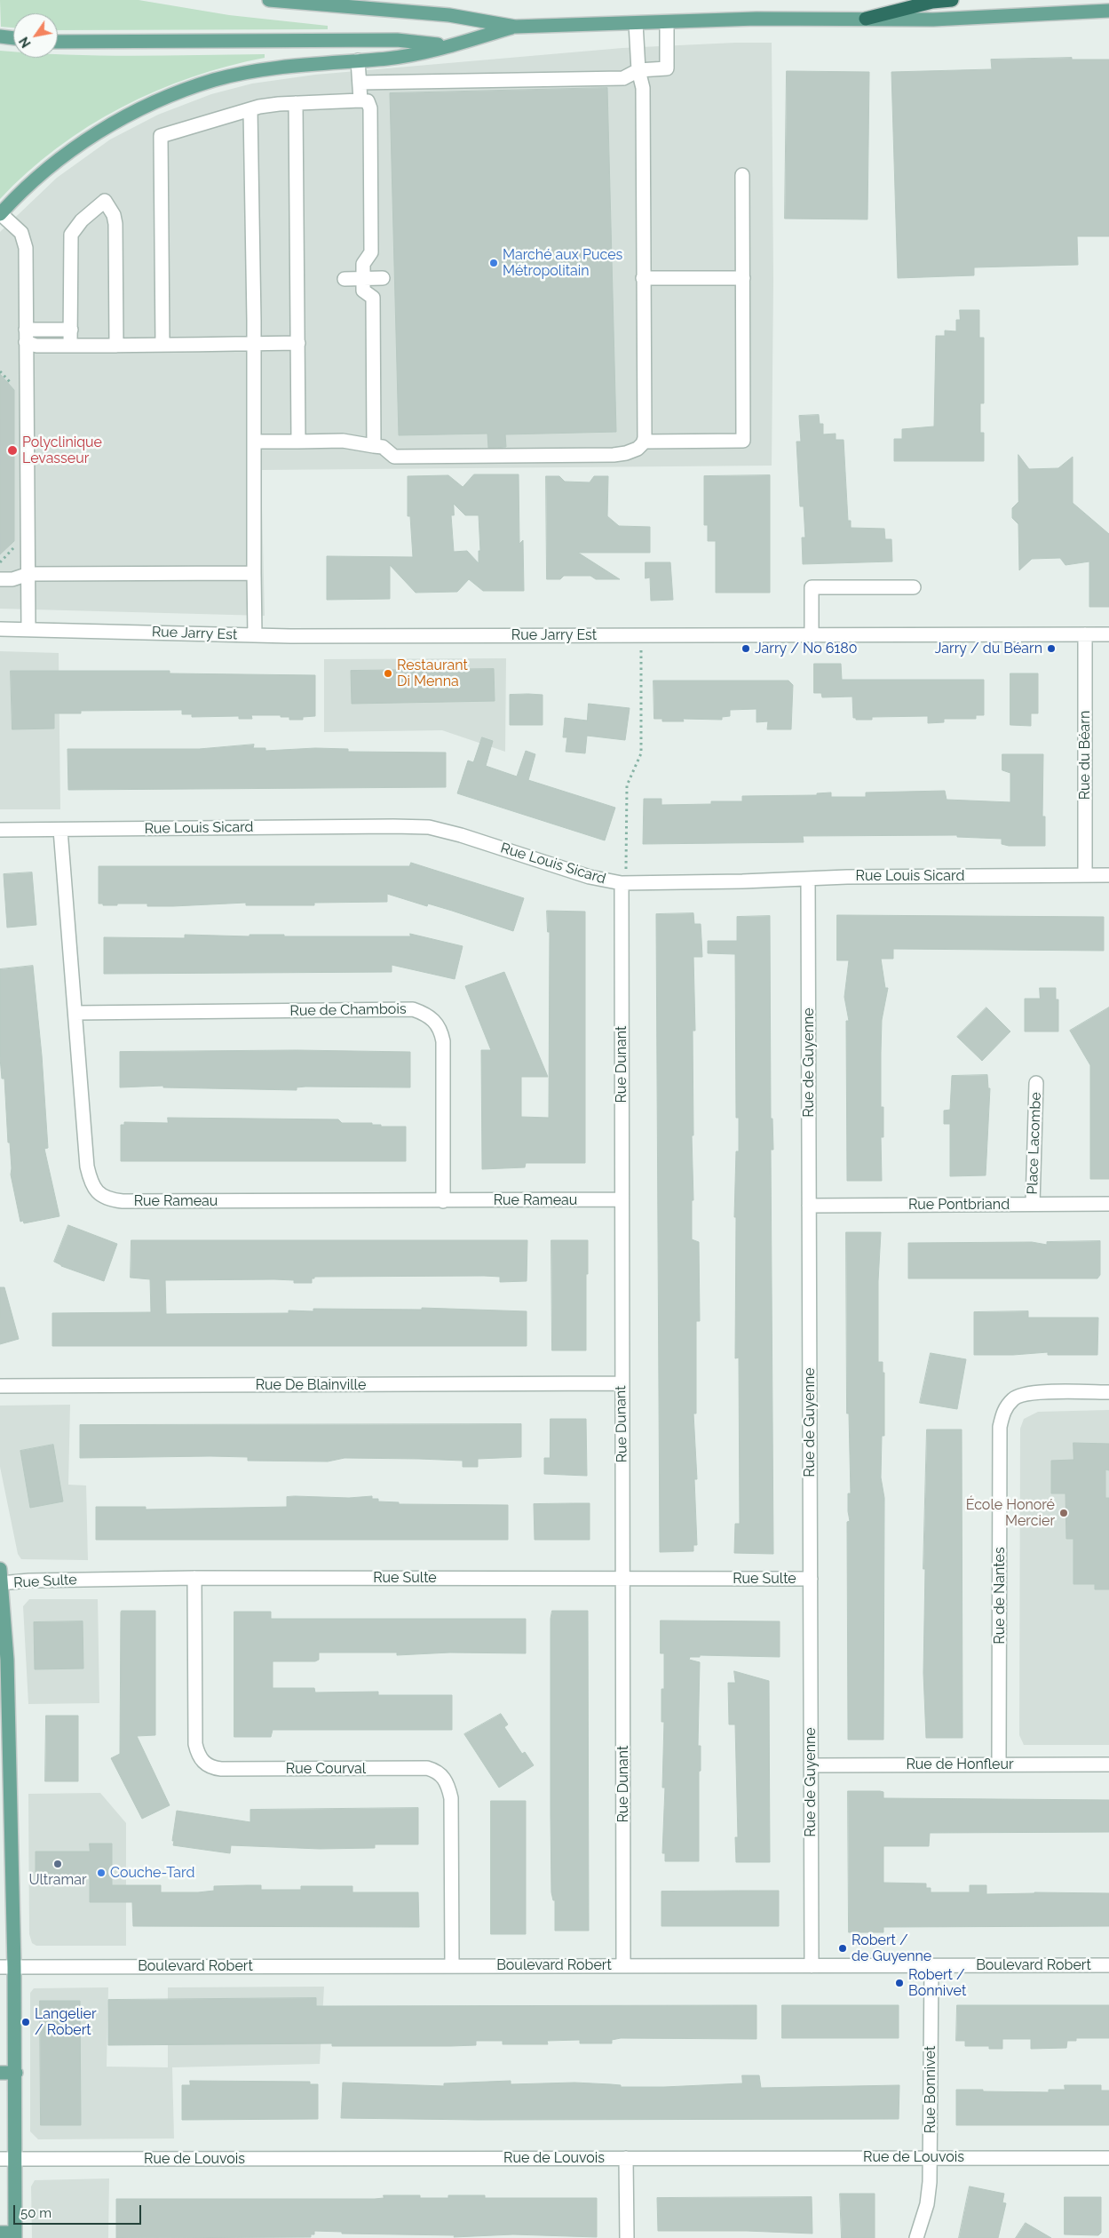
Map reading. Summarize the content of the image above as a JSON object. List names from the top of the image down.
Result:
{
  "streets": {
    "street": [
      "Rue Jarry Est",
      "Rue du Béarn",
      "Rue Louis Sicard",
      "Rue de Chambois",
      "Rue de Guyenne",
      "Rue Dunant",
      "Place Lacombe",
      "Rue Rameau",
      "Rue Pontbriand",
      "Rue De Blainville",
      "Rue Sulte",
      "Rue de Nantes",
      "Rue de Honfleur",
      "Rue Courval",
      "Boulevard Robert",
      "Rue Bonnivet",
      "Rue de Louvois"
    ]
  },
  "crossings": [
    ["Rue Jarry Est", "Rue du Béarn"],
    ["Rue du Béarn", "Rue Louis Sicard"],
    ["Rue Louis Sicard", "Rue de Guyenne"],
    ["Rue Louis Sicard", "Rue Dunant"],
    ["Rue Louis Sicard", "Rue Rameau"],
    ["Rue de Chambois", "Rue Rameau"],
    ["Rue de Guyenne", "Rue Pontbriand"],
    ["Rue de Guyenne", "Rue Sulte"],
    ["Rue de Guyenne", "Rue de Honfleur"],
    ["Rue de Guyenne", "Boulevard Robert"],
    ["Rue Dunant", "Rue Rameau"],
    ["Rue Dunant", "Rue De Blainville"],
    ["Rue Dunant", "Rue Sulte"],
    ["Rue Dunant", "Boulevard Robert"],
    ["Place Lacombe", "Rue Pontbriand"],
    ["Rue Sulte", "Rue Courval"],
    ["Rue de Nantes", "Rue de Honfleur"],
    ["Rue Courval", "Boulevard Robert"],
    ["Boulevard Robert", "Rue Bonnivet"],
    ["Rue Bonnivet", "Rue de Louvois"]
  ],
  "places": [
    "Marché aux Puces Métropolitain",
    "Polyclinique Levasseur",
    "Jarry / No 6180",
    "Jarry / du Béarn",
    "Restaurant Di Menna",
    "École Honoré Mercier",
    "Ultramar",
    "Couche-Tard",
    "Robert / de Guyenne",
    "Robert / Bonnivet",
    "Langelier / Robert"
  ],
  "scale_bar": "50 m",
  "north": "bottom left"
}
